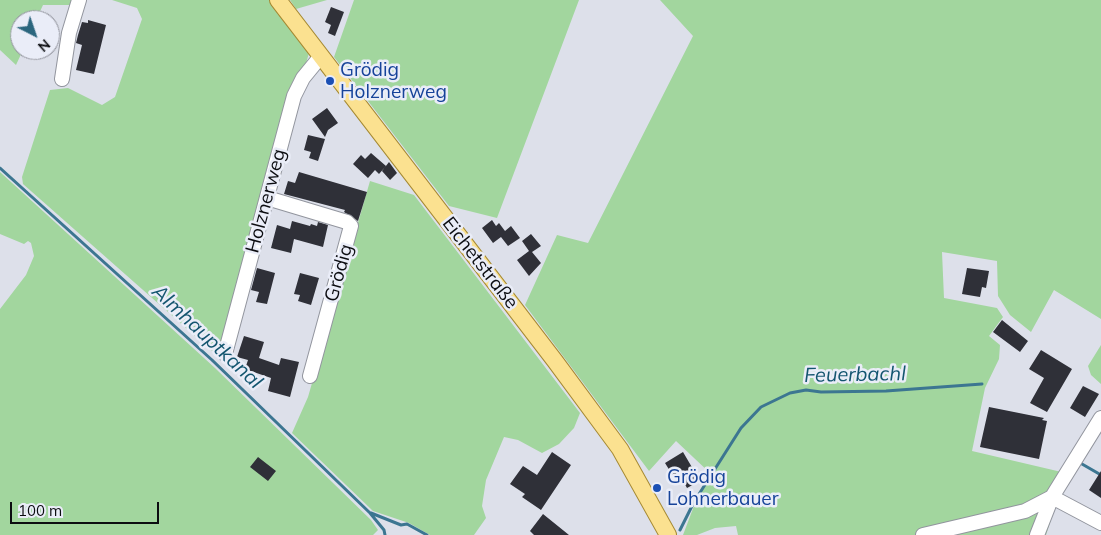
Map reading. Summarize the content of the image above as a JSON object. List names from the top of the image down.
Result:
{
  "streets": {
    "main road": ["Eichetstraße"],
    "street": ["Holznerweg", "Grödig"]
  },
  "crossings": [
    ["Holznerweg", "Eichetstraße"],
    ["Holznerweg", "Grödig"]
  ],
  "water": ["Almhauptkanal", "Feuerbachl"],
  "places": ["Grödig Holznerweg", "Grödig Lohnerbauer"],
  "scale_bar": "100 m",
  "north": "bottom right"
}
